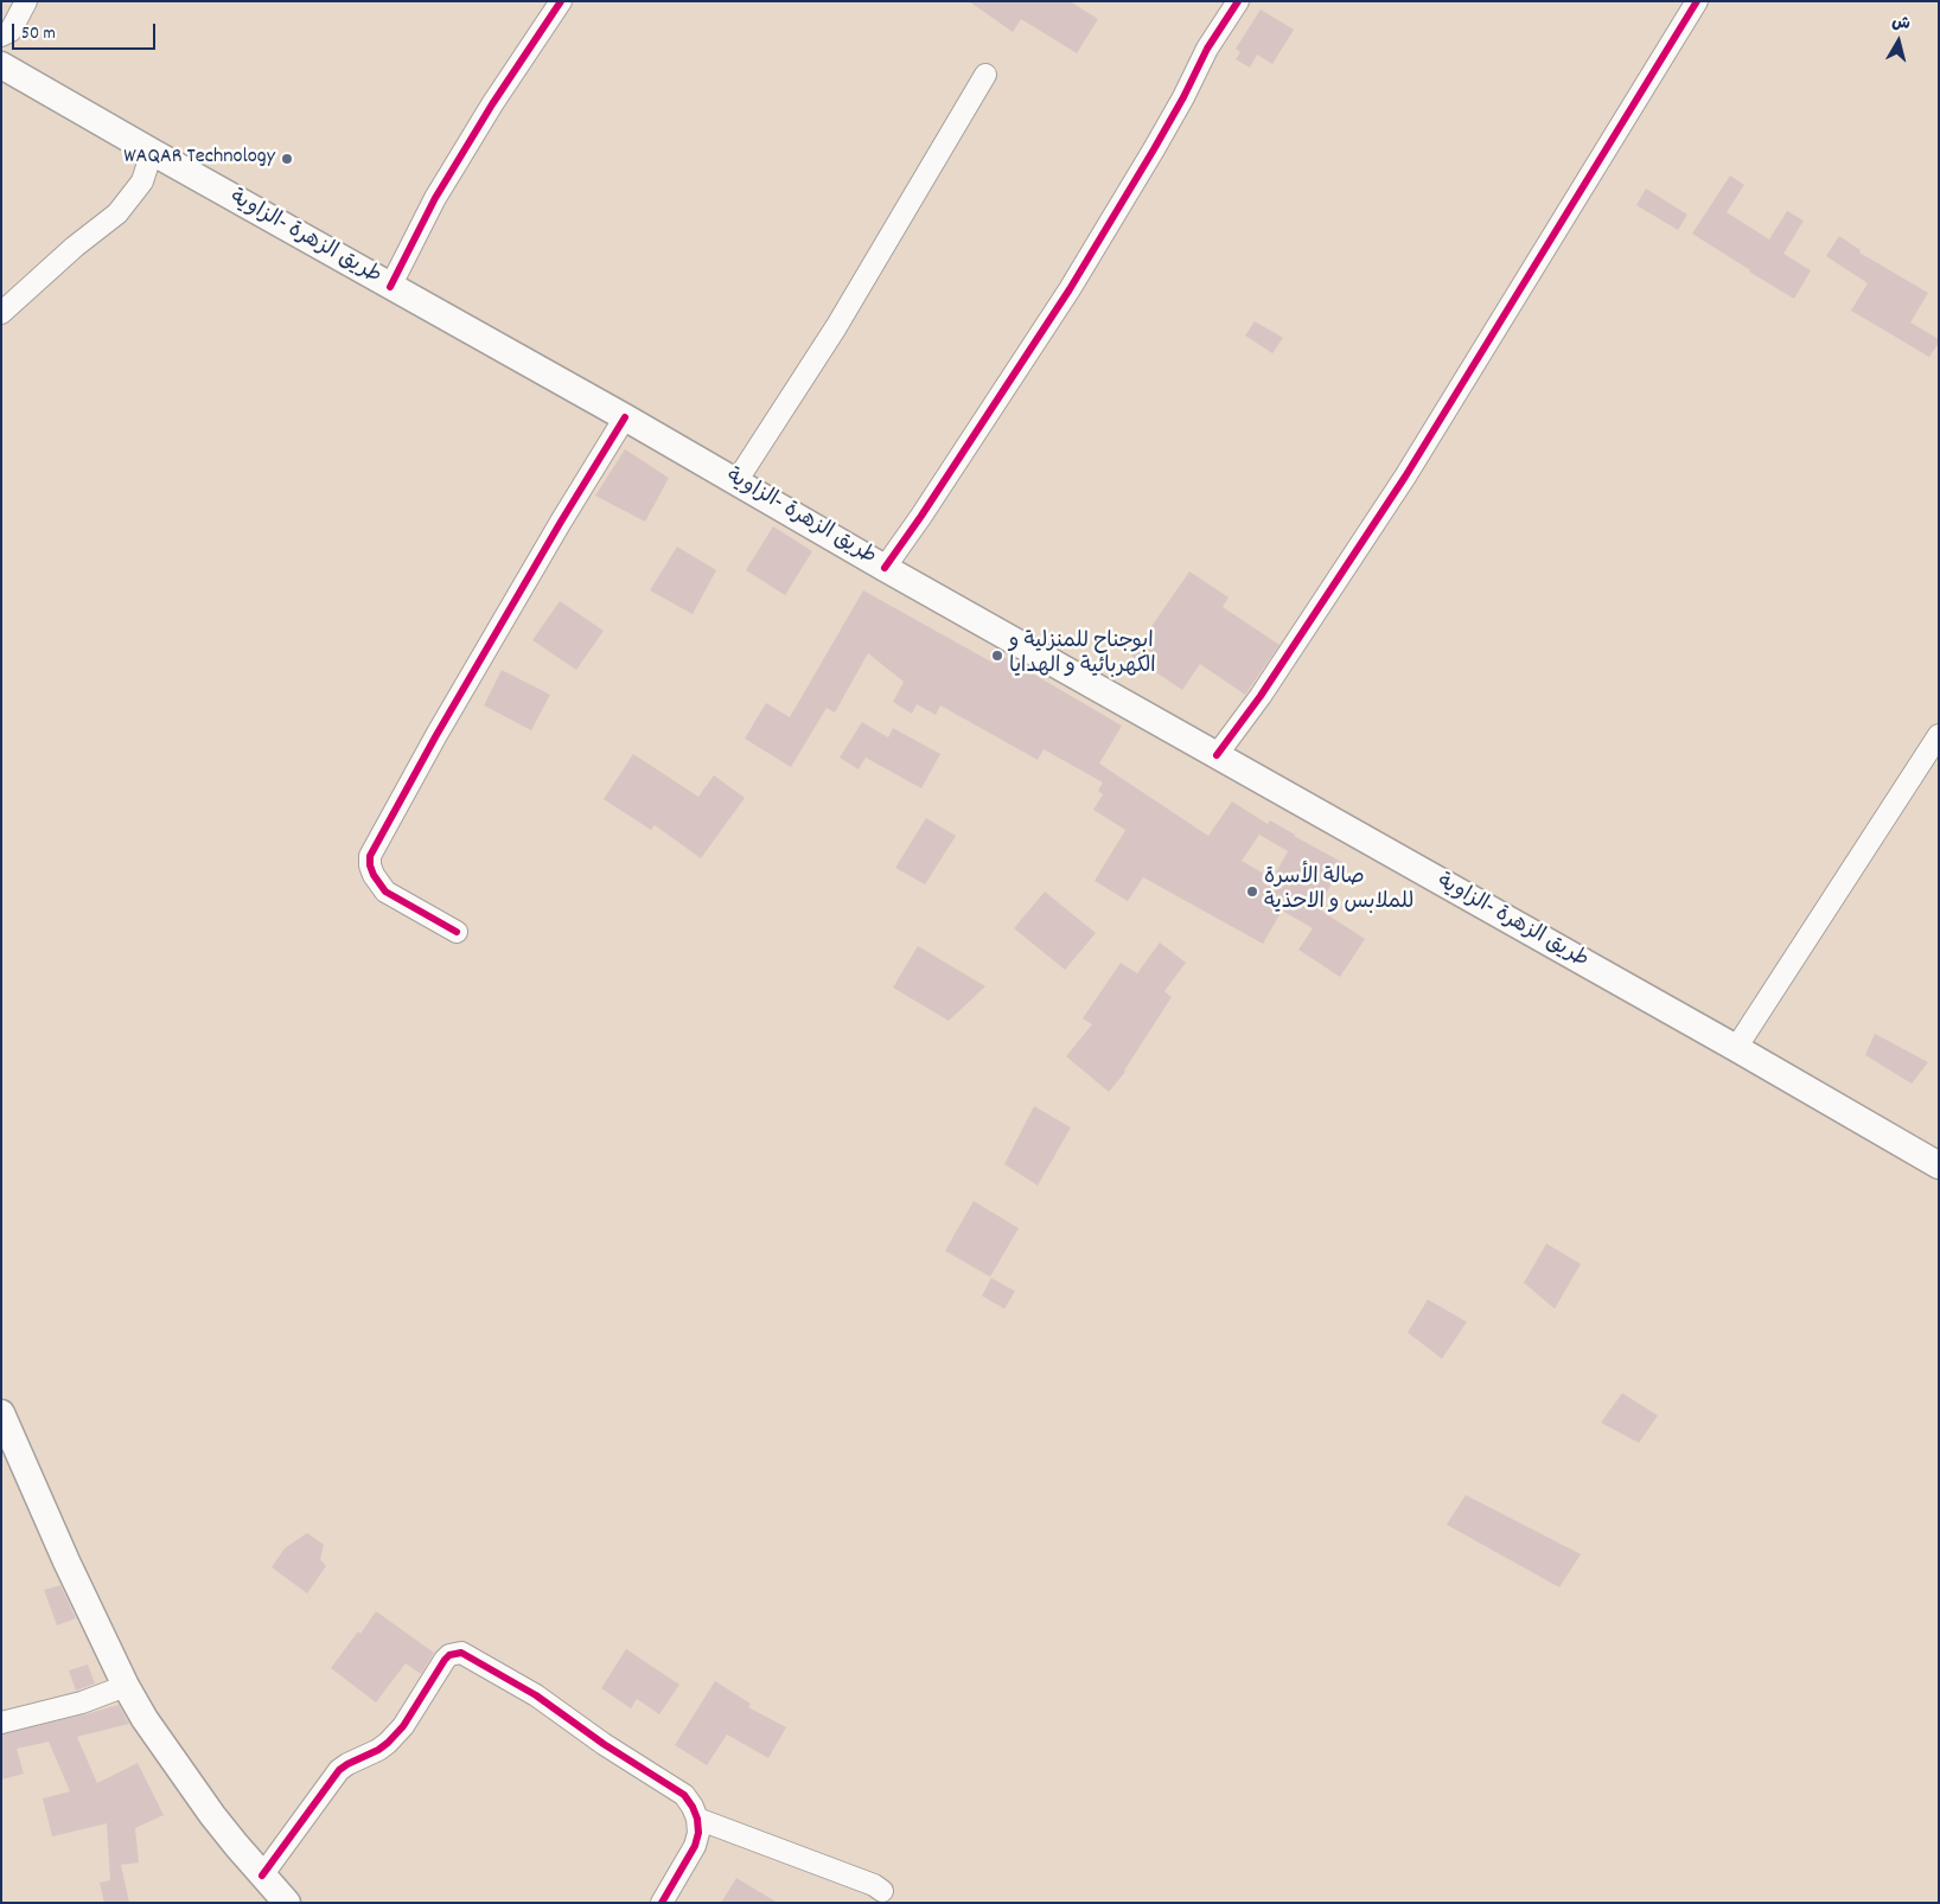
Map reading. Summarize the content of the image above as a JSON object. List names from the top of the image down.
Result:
{
  "streets": {
    "main road": ["طريق الزهرة -الزاوية"]
  },
  "places": ["WAQAR Technology", "ابوجناح للمنزلية و الكهربائية و الهدايا", "صالة الأسرة للملابس و الاحذية"],
  "scale_bar": "50 m",
  "north": "top"
}
